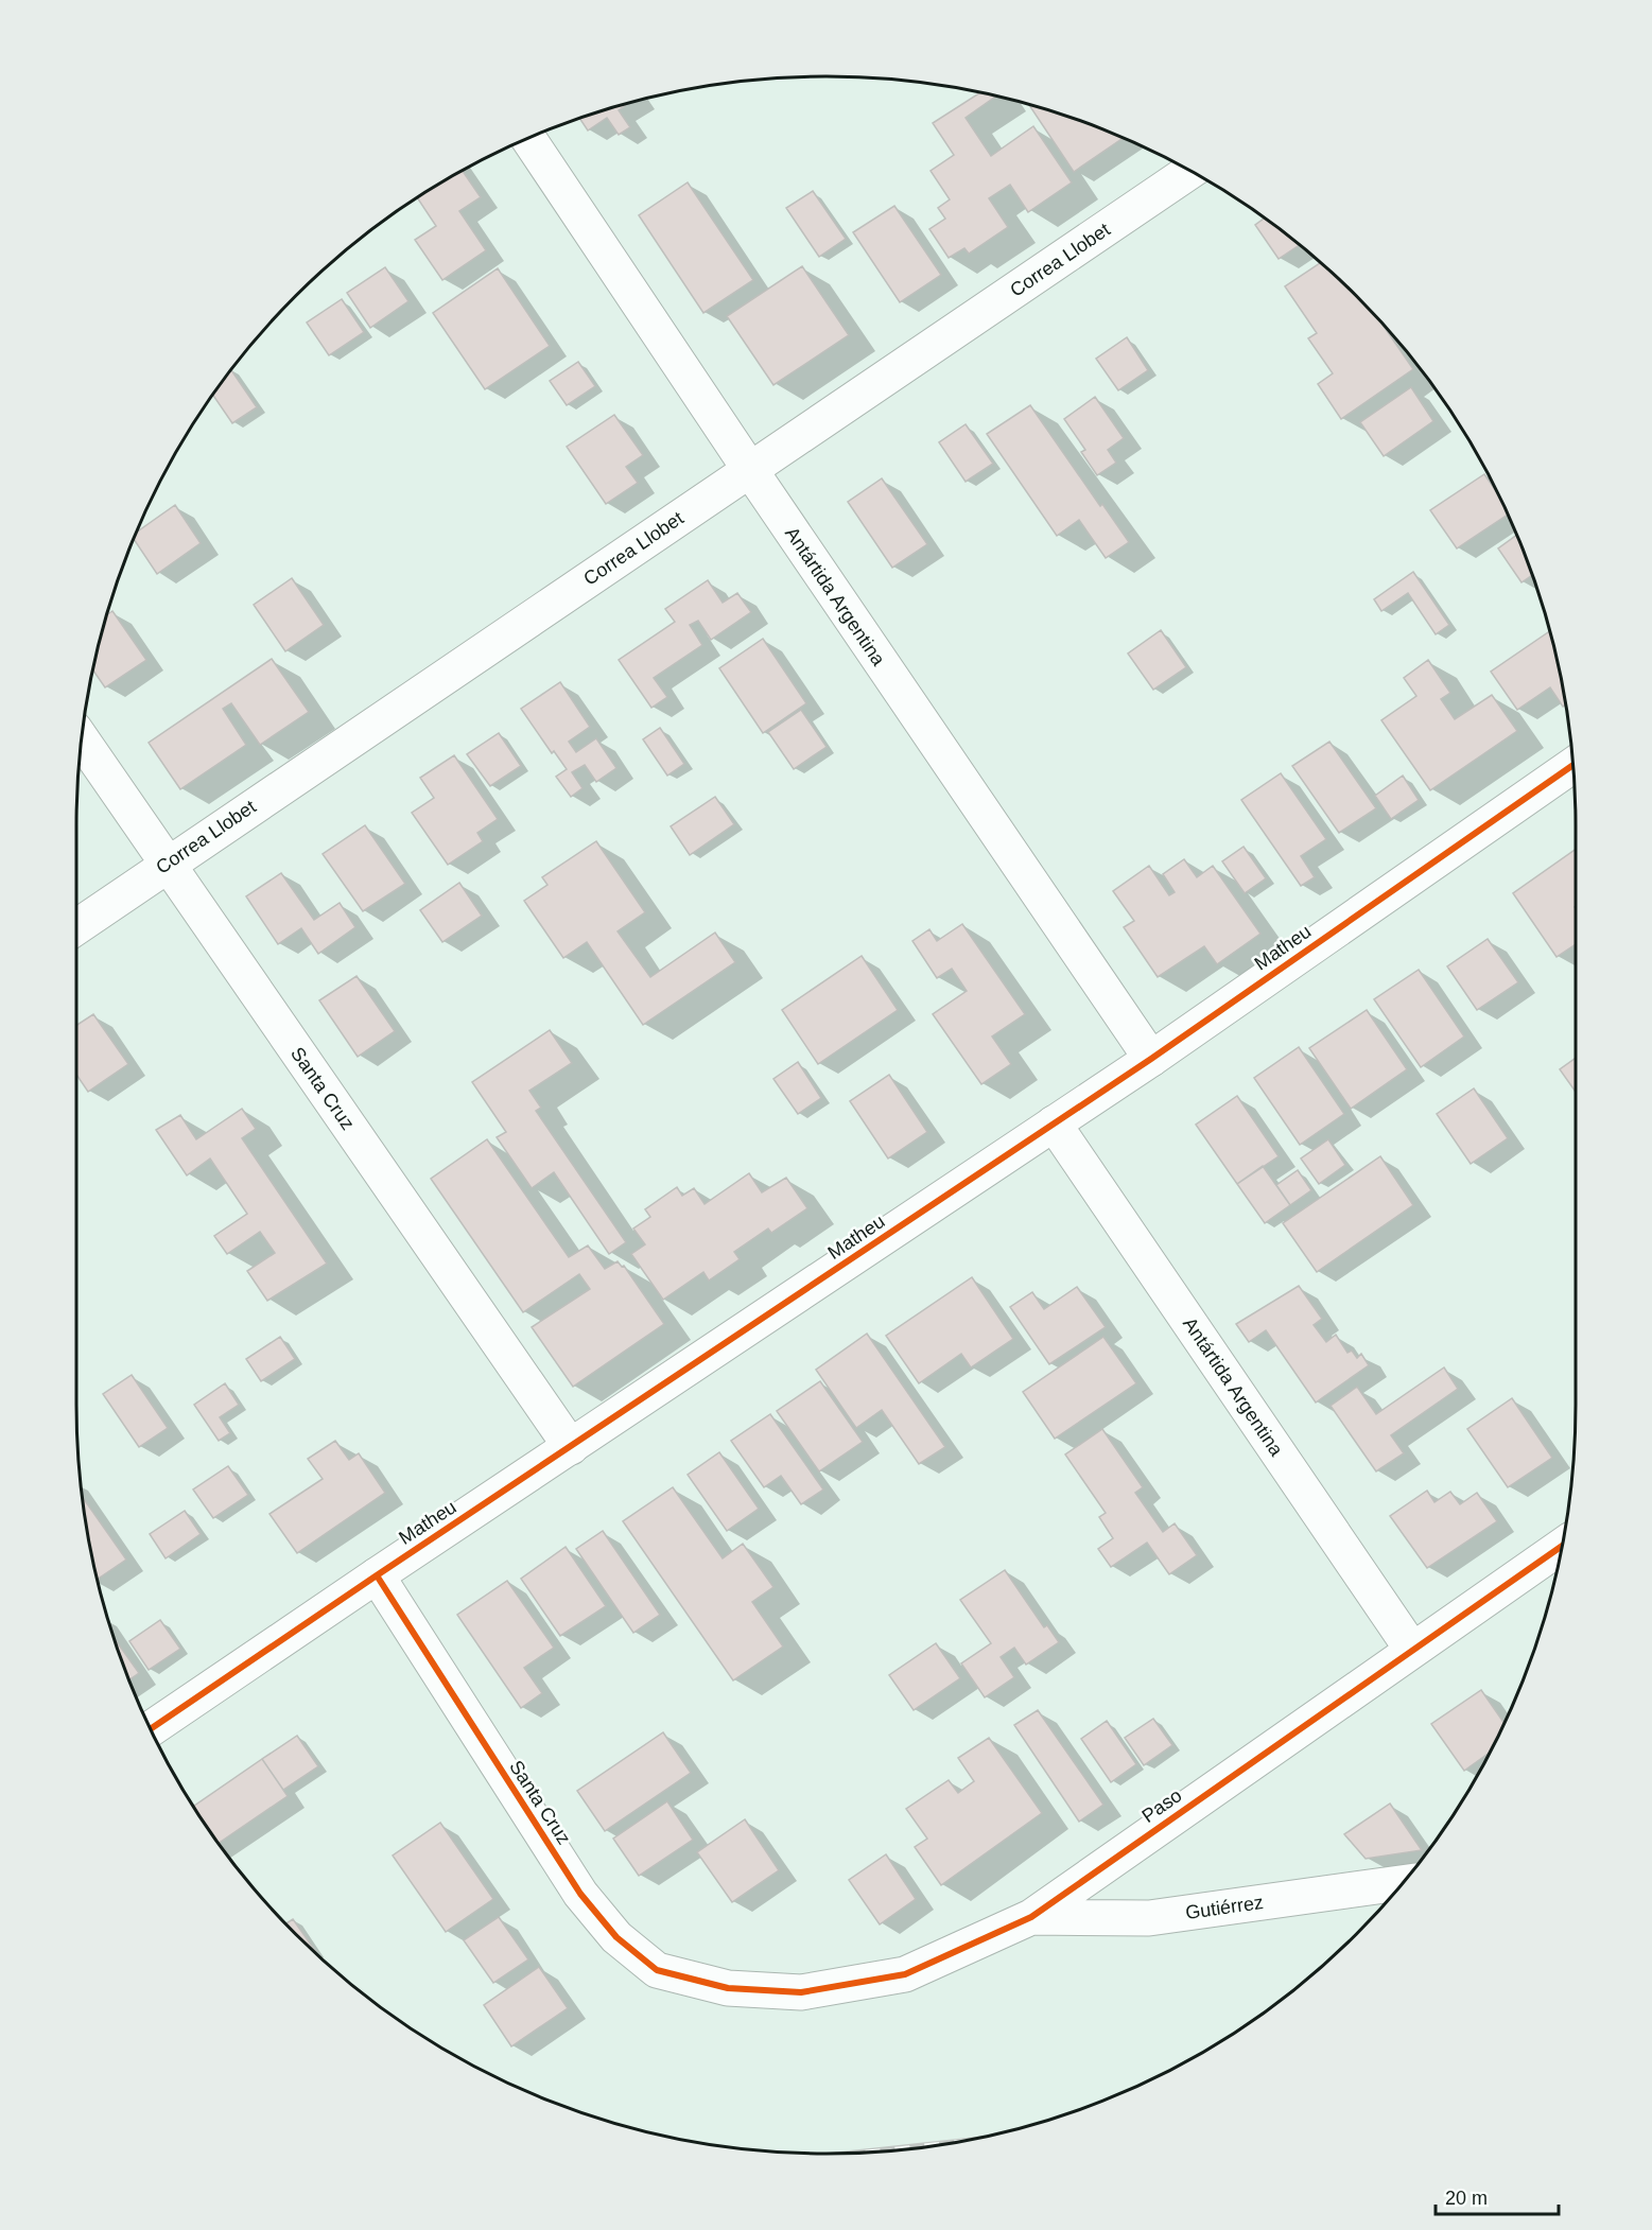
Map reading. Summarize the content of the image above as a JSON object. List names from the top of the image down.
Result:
{
  "streets": {
    "street": [
      "Correa Llobet",
      "Antártida Argentina",
      "Matheu",
      "Santa Cruz",
      "Paso",
      "Gutiérrez"
    ]
  },
  "crossings": [
    ["Correa Llobet", "Antártida Argentina"],
    ["Correa Llobet", "Santa Cruz"],
    ["Antártida Argentina", "Matheu"],
    ["Antártida Argentina", "Paso"],
    ["Matheu", "Santa Cruz"],
    ["Santa Cruz", "Paso"],
    ["Paso", "Gutiérrez"]
  ],
  "scale_bar": "20 m"
}
